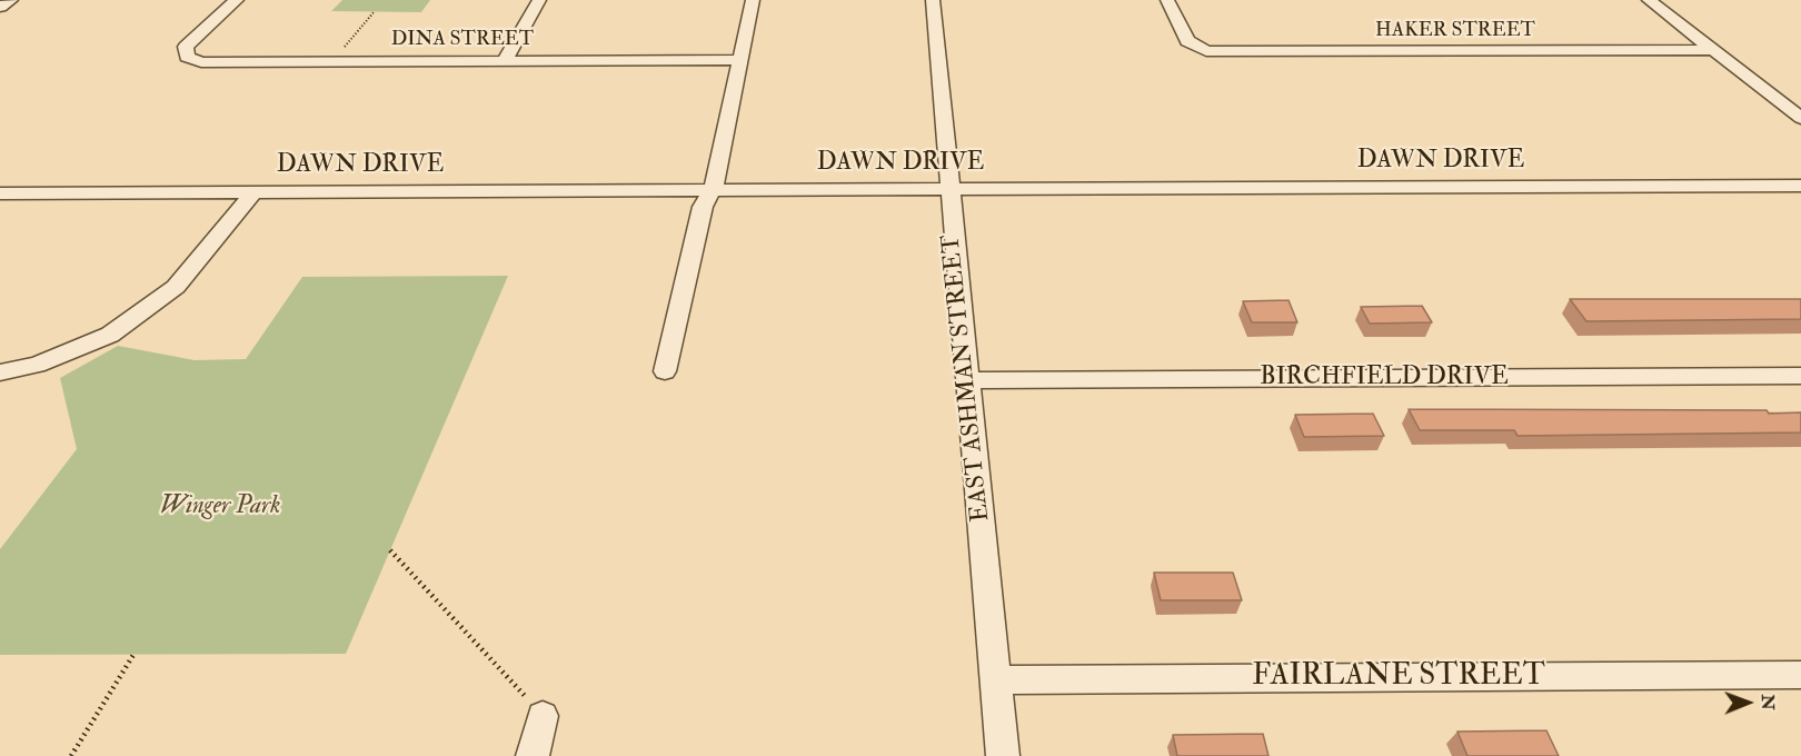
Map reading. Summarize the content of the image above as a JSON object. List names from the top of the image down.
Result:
{
  "streets": {
    "street": [
      "HAKER STREET",
      "DINA STREET",
      "DAWN DRIVE",
      "EAST ASHMAN STREET",
      "BIRCHFIELD DRIVE",
      "FAIRLANE STREET"
    ]
  },
  "crossings": [
    ["DAWN DRIVE", "EAST ASHMAN STREET"],
    ["EAST ASHMAN STREET", "BIRCHFIELD DRIVE"],
    ["EAST ASHMAN STREET", "FAIRLANE STREET"]
  ],
  "parks": ["Winger Park"],
  "north": "right"
}
